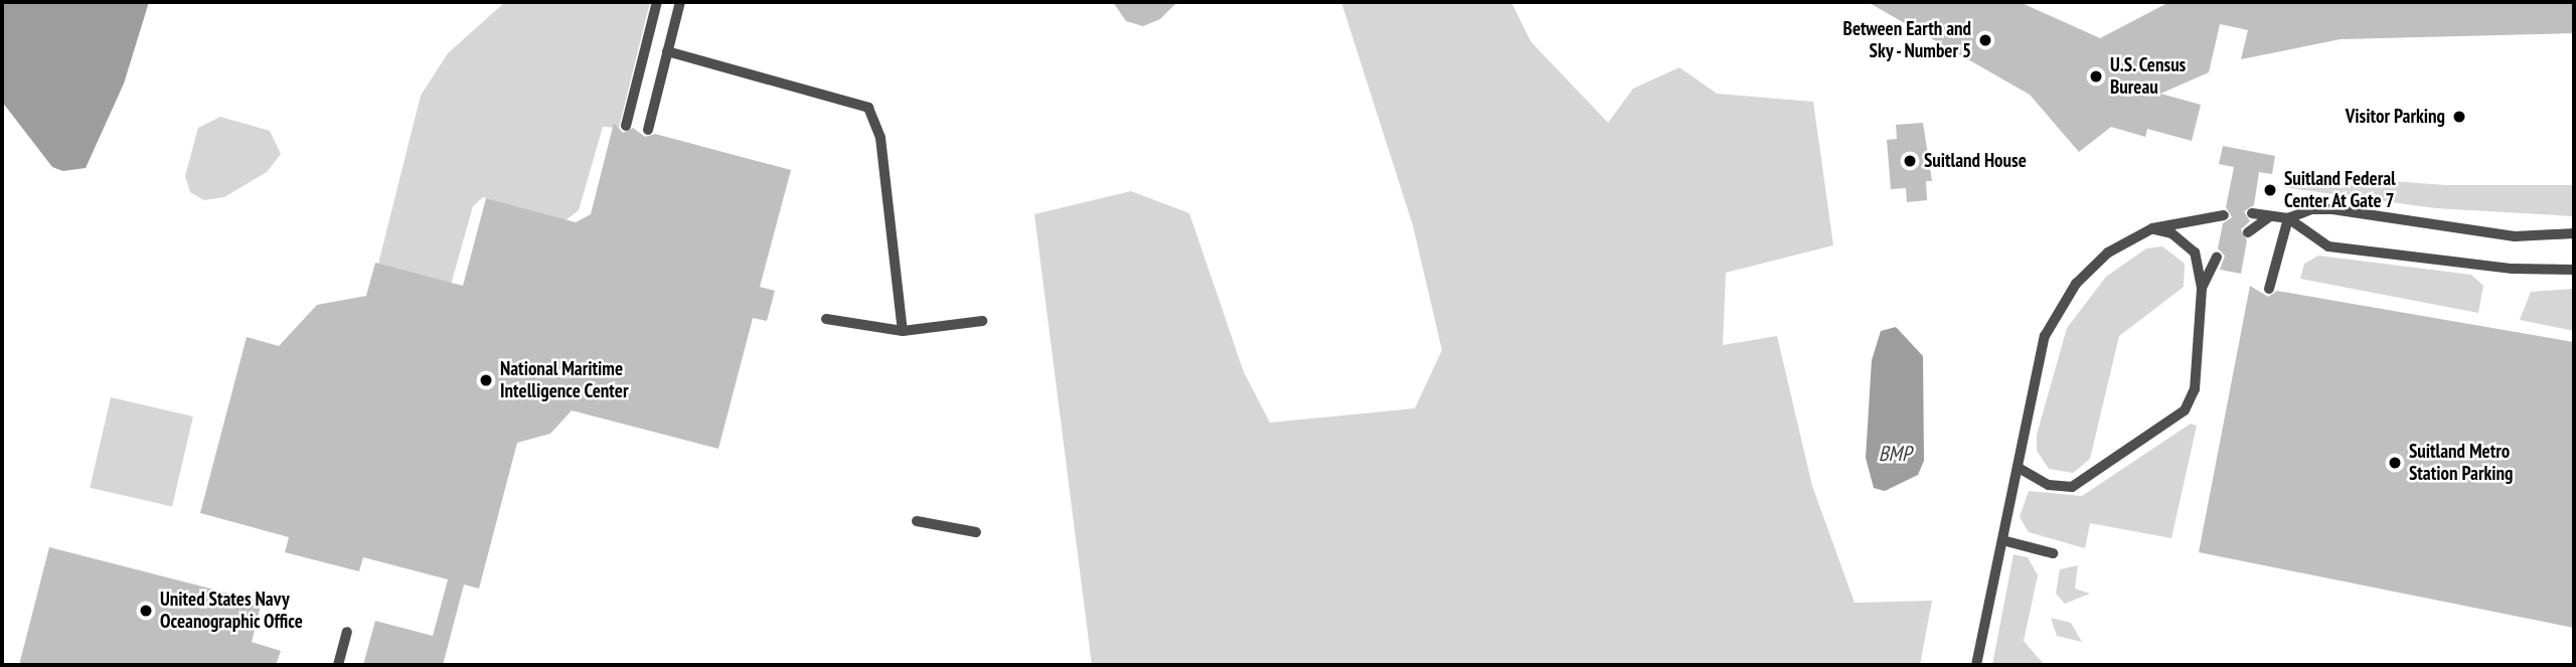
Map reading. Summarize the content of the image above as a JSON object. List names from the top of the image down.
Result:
{
  "water": ["BMP"],
  "places": [
    "Between Earth and Sky - Number 5",
    "U.S. Census Bureau",
    "Visitor Parking",
    "Suitland House",
    "Suitland Federal Center At Gate 7",
    "National Maritime Intelligence Center",
    "Suitland Metro Station Parking",
    "United States Navy Oceanographic Office"
  ]
}
